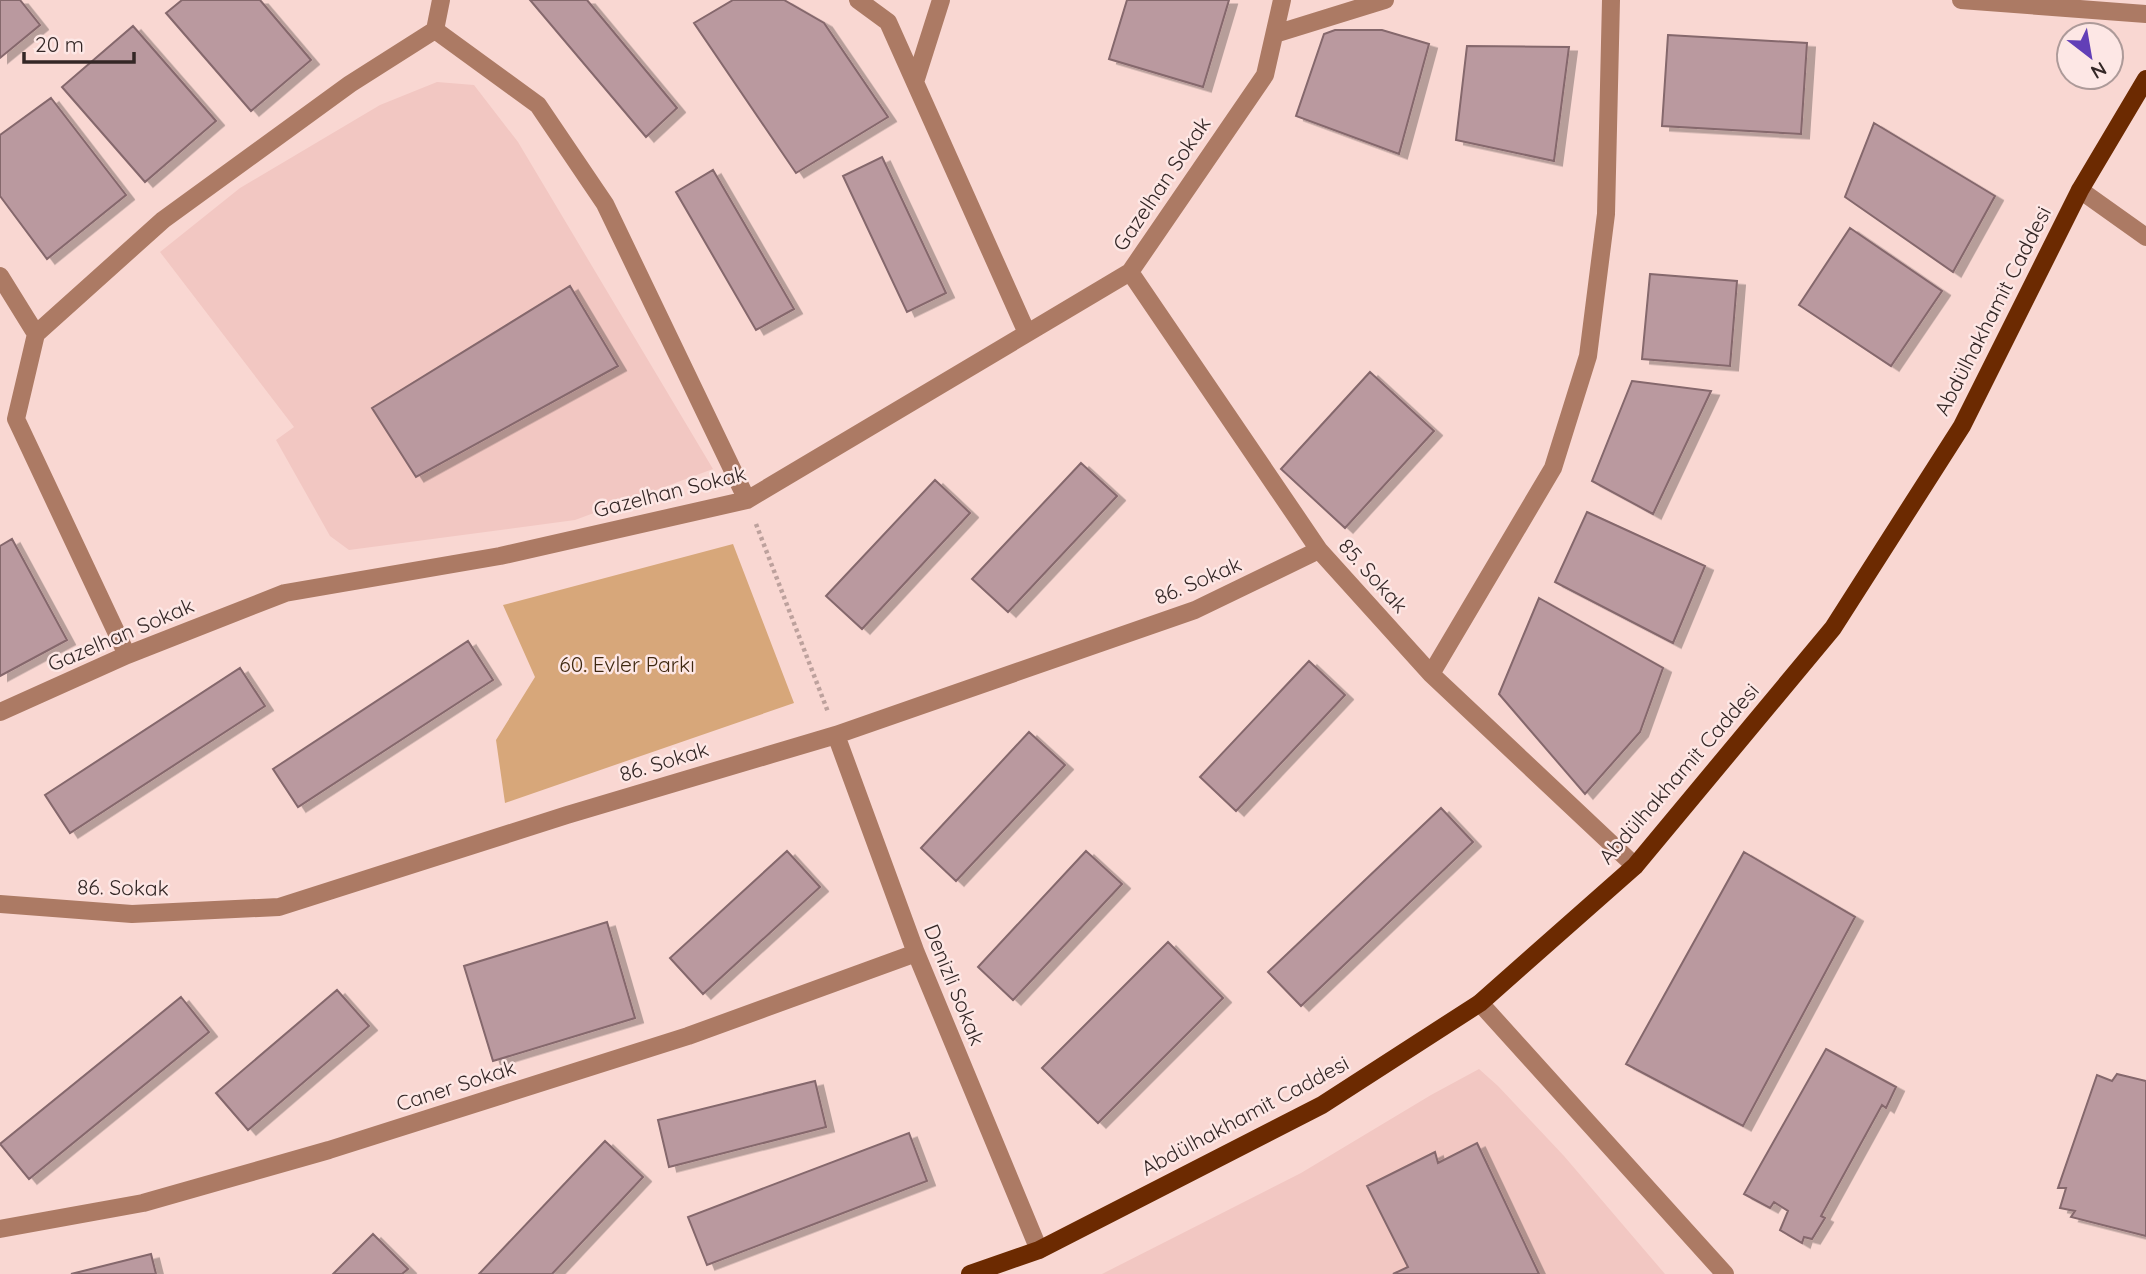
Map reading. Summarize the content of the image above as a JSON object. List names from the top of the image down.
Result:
{
  "streets": {
    "main road": ["Abdülhakhamit Caddesi"],
    "street": [
      "Gazelhan Sokak",
      "85. Sokak",
      "86. Sokak",
      "Denizli Sokak",
      "Caner Sokak"
    ]
  },
  "crossings": [
    ["Gazelhan Sokak", "85. Sokak"],
    ["Abdülhakhamit Caddesi", "85. Sokak"],
    ["Abdülhakhamit Caddesi", "Denizli Sokak"],
    ["85. Sokak", "86. Sokak"],
    ["86. Sokak", "Denizli Sokak"],
    ["Denizli Sokak", "Caner Sokak"]
  ],
  "parks": ["60. Evler Parkı"],
  "scale_bar": "20 m",
  "north": "bottom right"
}
